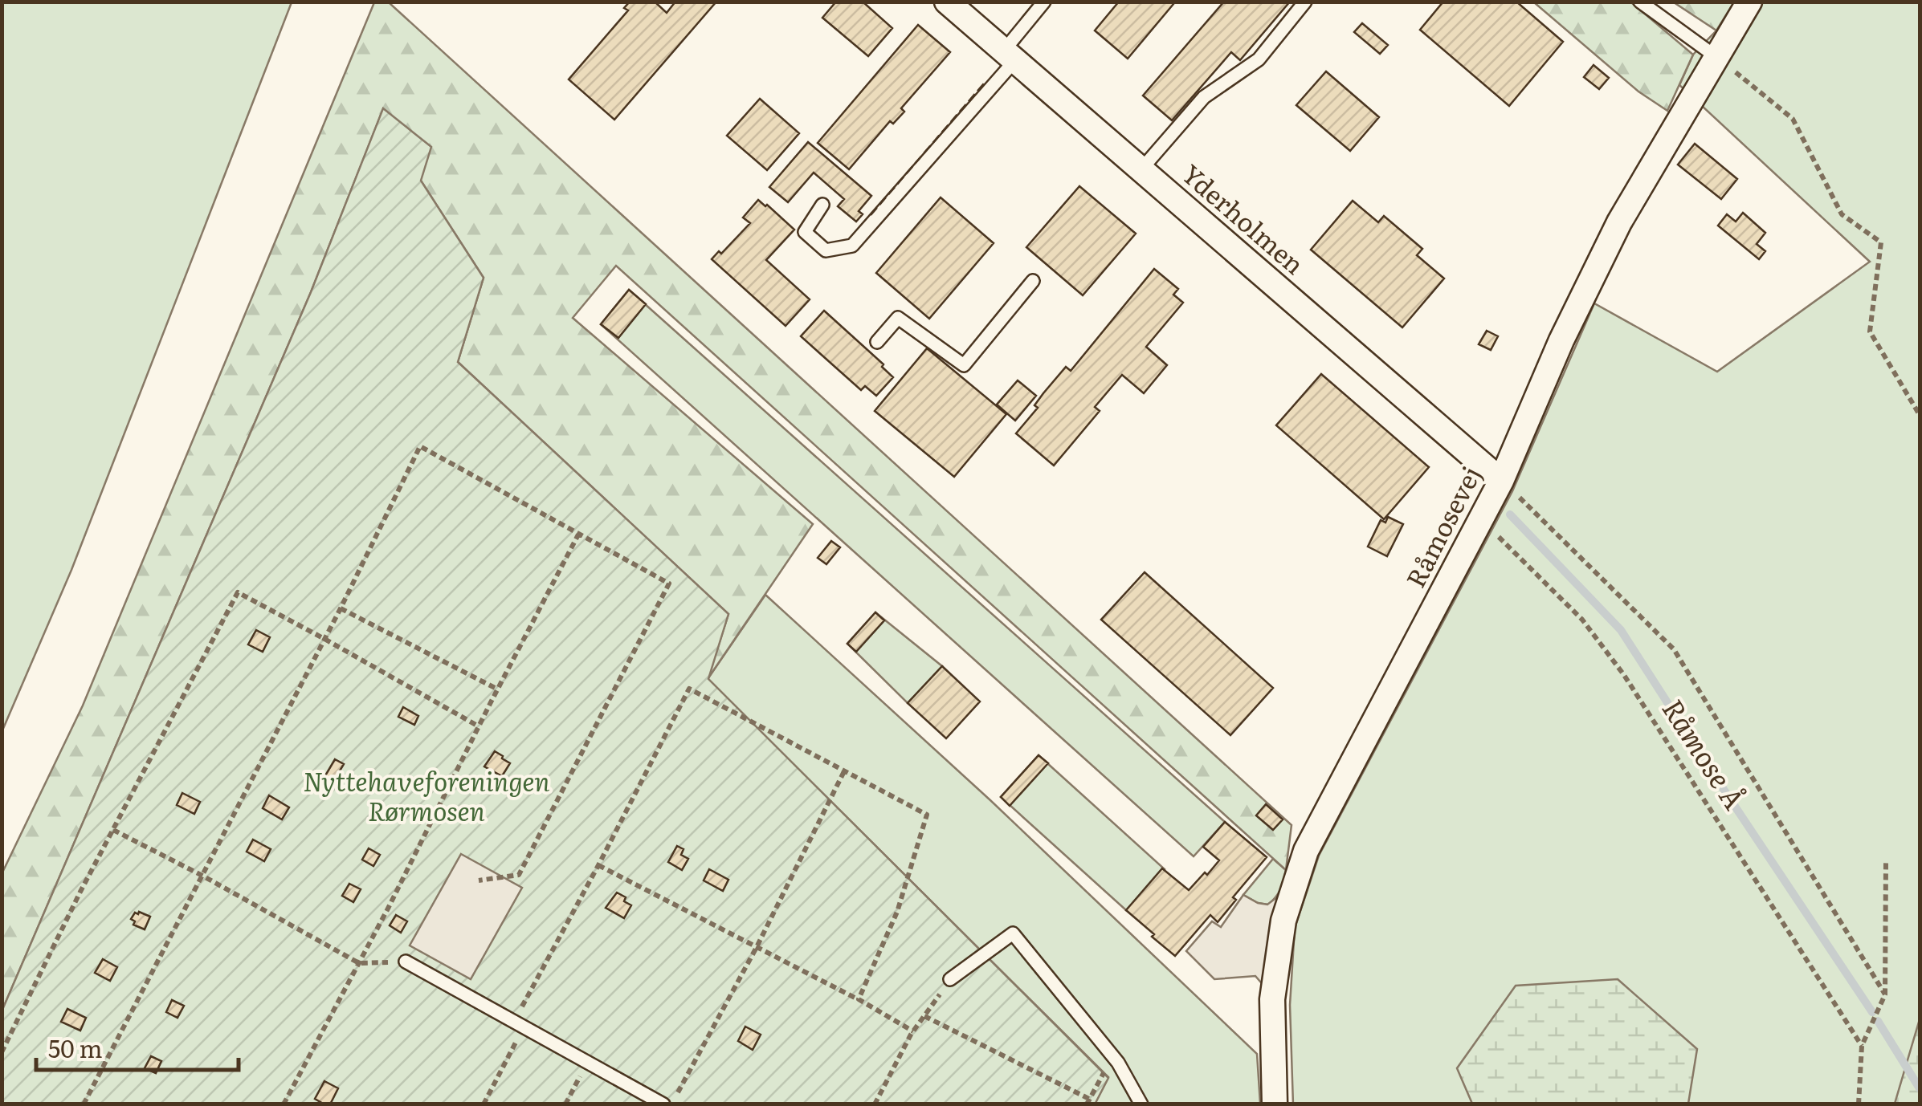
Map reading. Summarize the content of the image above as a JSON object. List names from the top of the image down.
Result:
{
  "streets": {
    "street": ["Yderholmen", "Råmosevej"]
  },
  "crossings": [
    ["Yderholmen", "Råmosevej"]
  ],
  "water": ["Råmose Å"],
  "parks": ["Nyttehaveforeningen Rørmosen"],
  "scale_bar": "50 m"
}
